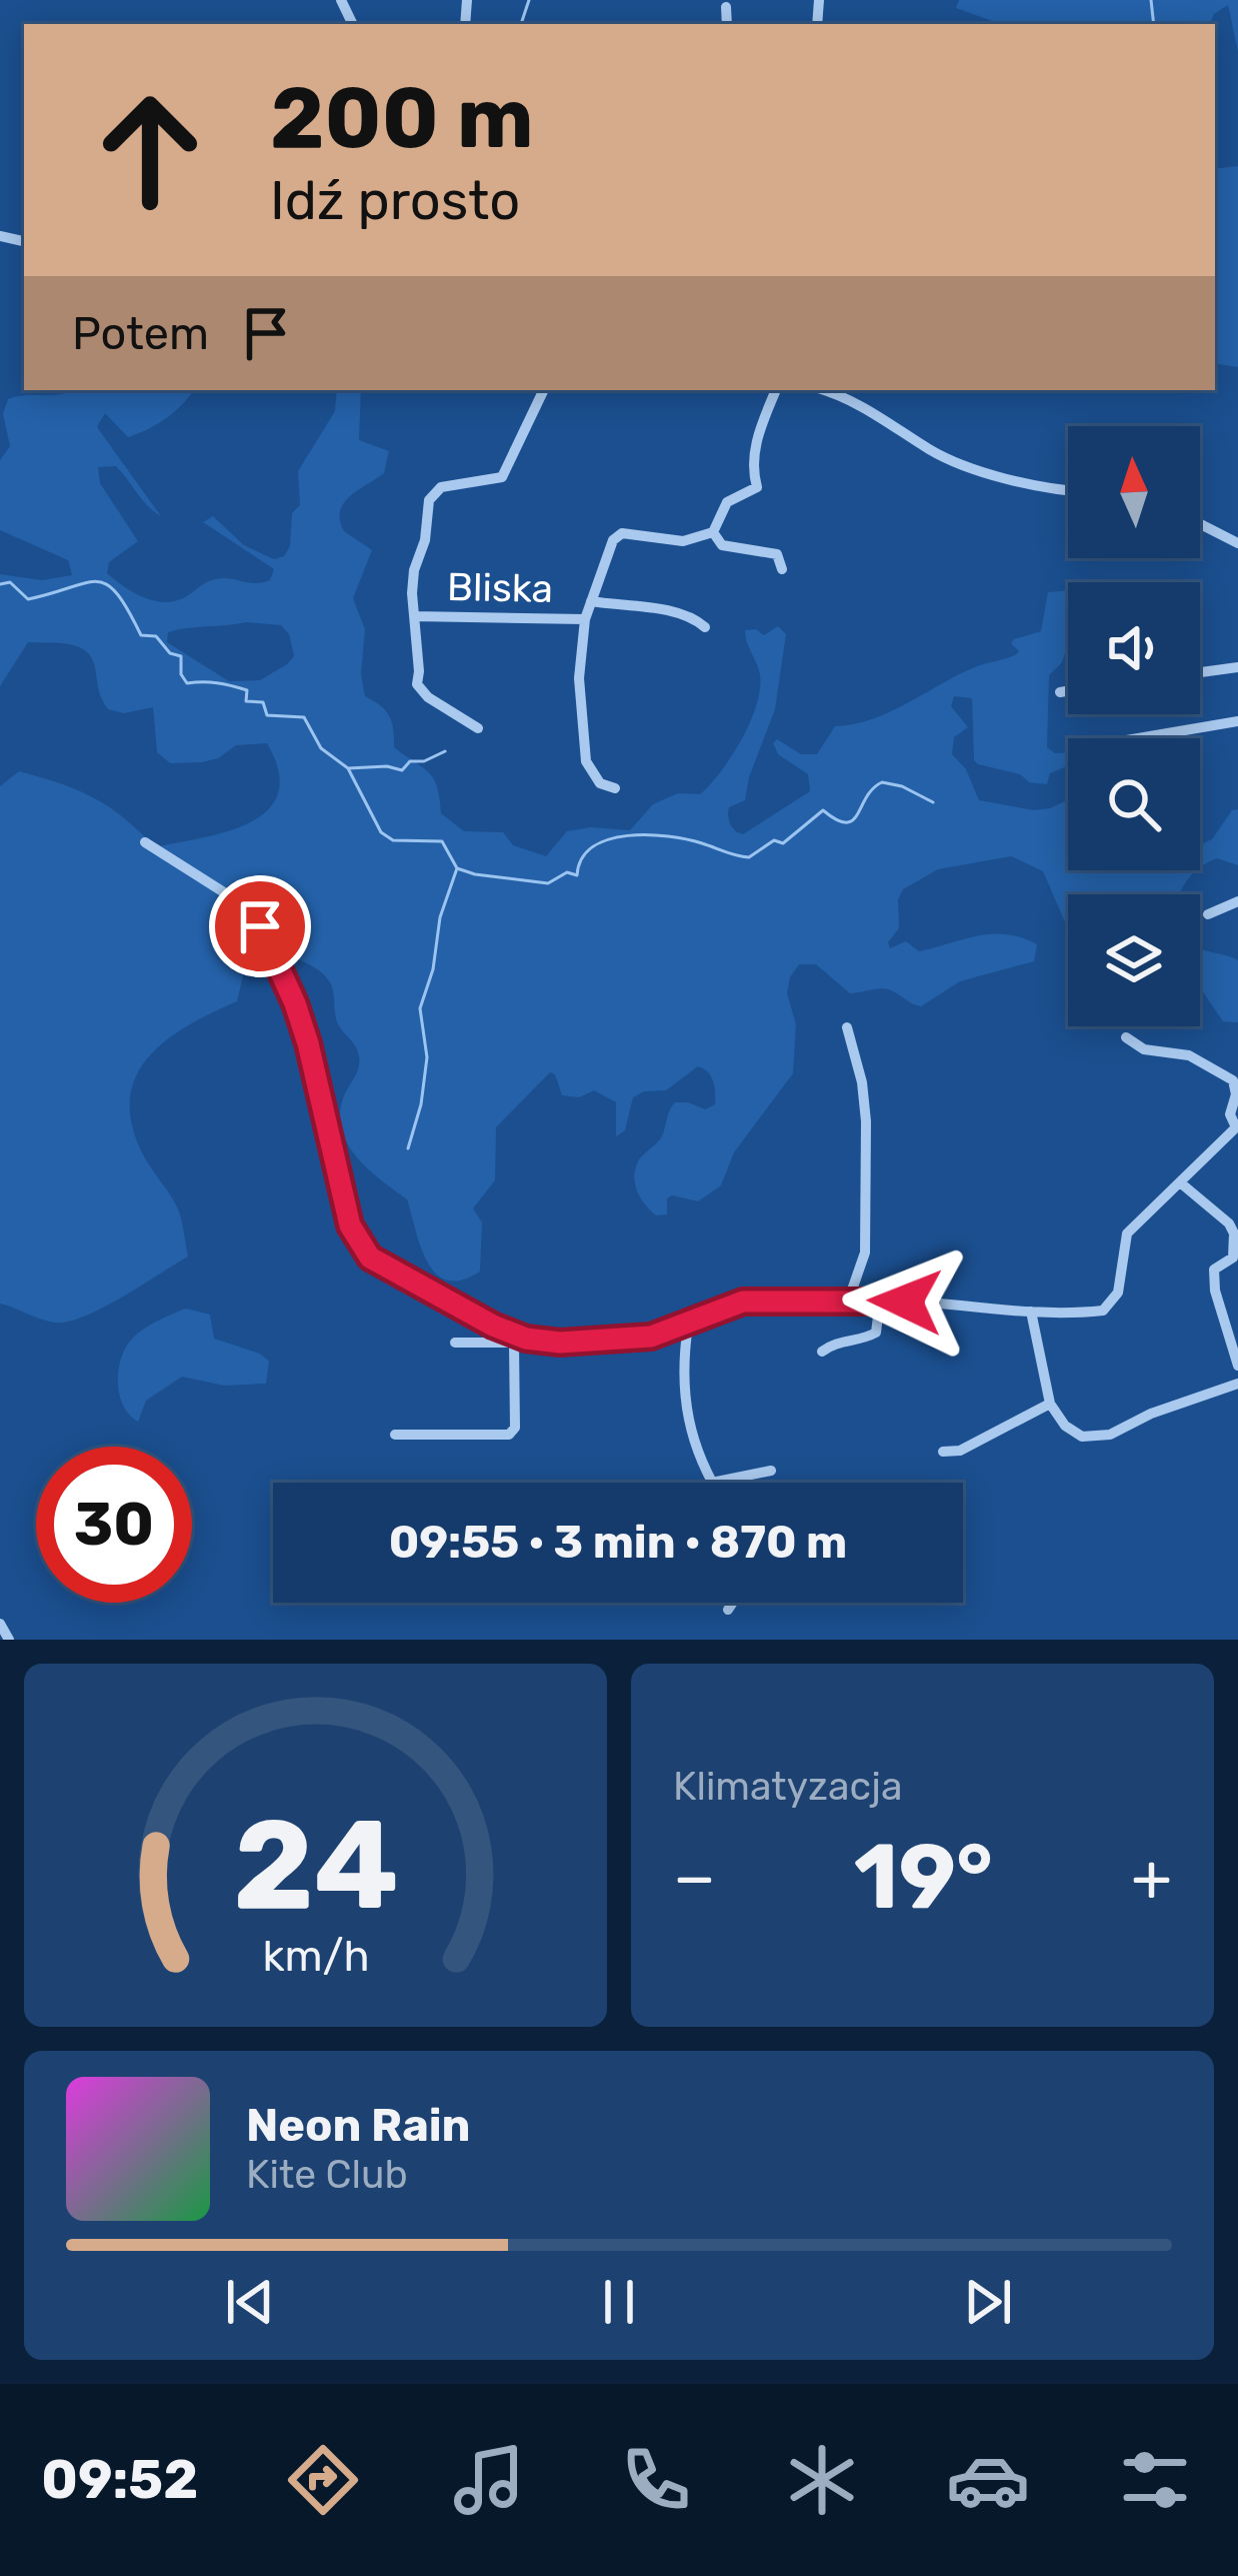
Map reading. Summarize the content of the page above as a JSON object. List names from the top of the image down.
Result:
{
  "streets": {
    "street": ["Bliska"]
  },
  "north": "top",
  "page": {
    "turn": ["200 m", "Idź prosto"],
    "then": "Potem",
    "limit": "30",
    "trip": "09:55 · 3 min · 870 m",
    "tile": "Klimatyzacja",
    "heat": ["−", "19°", "+"],
    "song": ["Neon Rain", "Kite Club"],
    "tabs": "09:52",
    "gauge": ["24", "km/h"]
  }
}
